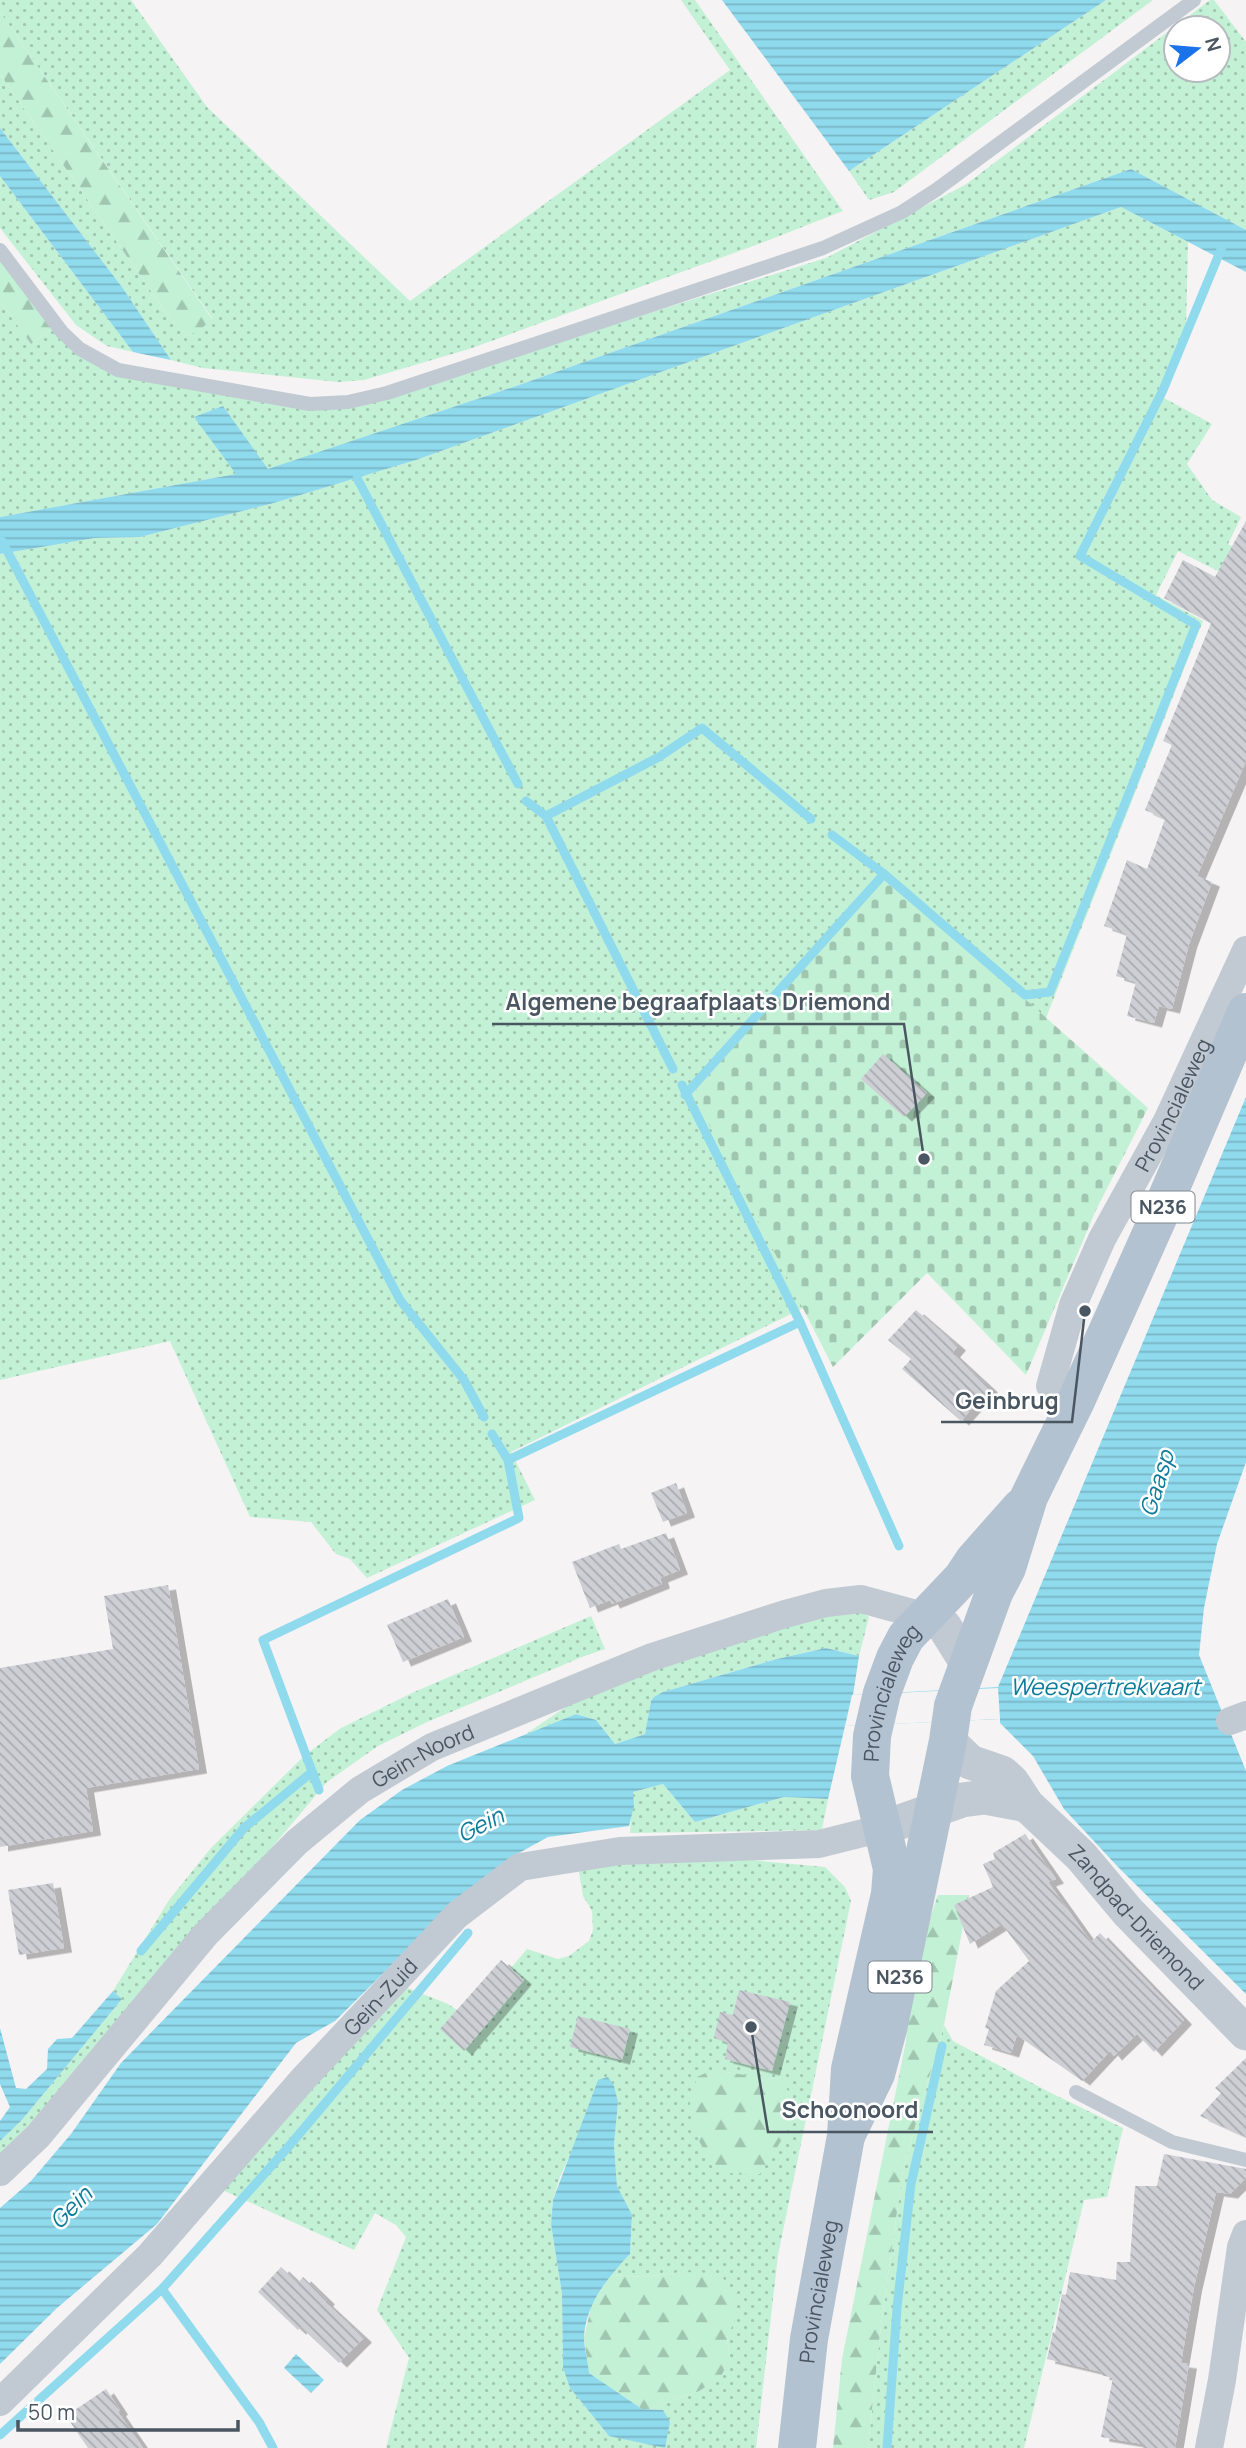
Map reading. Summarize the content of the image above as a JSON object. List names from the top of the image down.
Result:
{
  "streets": {
    "main road": ["Provincialeweg", "N236"],
    "street": ["Gein-Noord", "Zandpad-Driemond", "Gein-Zuid"]
  },
  "crossings": [
    ["Provincialeweg", "Gein-Noord"],
    ["Provincialeweg", "Zandpad-Driemond"],
    ["Provincialeweg", "Gein-Zuid"],
    ["Gein-Noord", "Zandpad-Driemond"]
  ],
  "water": ["Gaasp", "Weespertrekvaart", "Gein"],
  "places": ["Algemene begraafplaats Driemond", "Geinbrug", "Schoonoord"],
  "scale_bar": "50 m",
  "north": "right"
}
